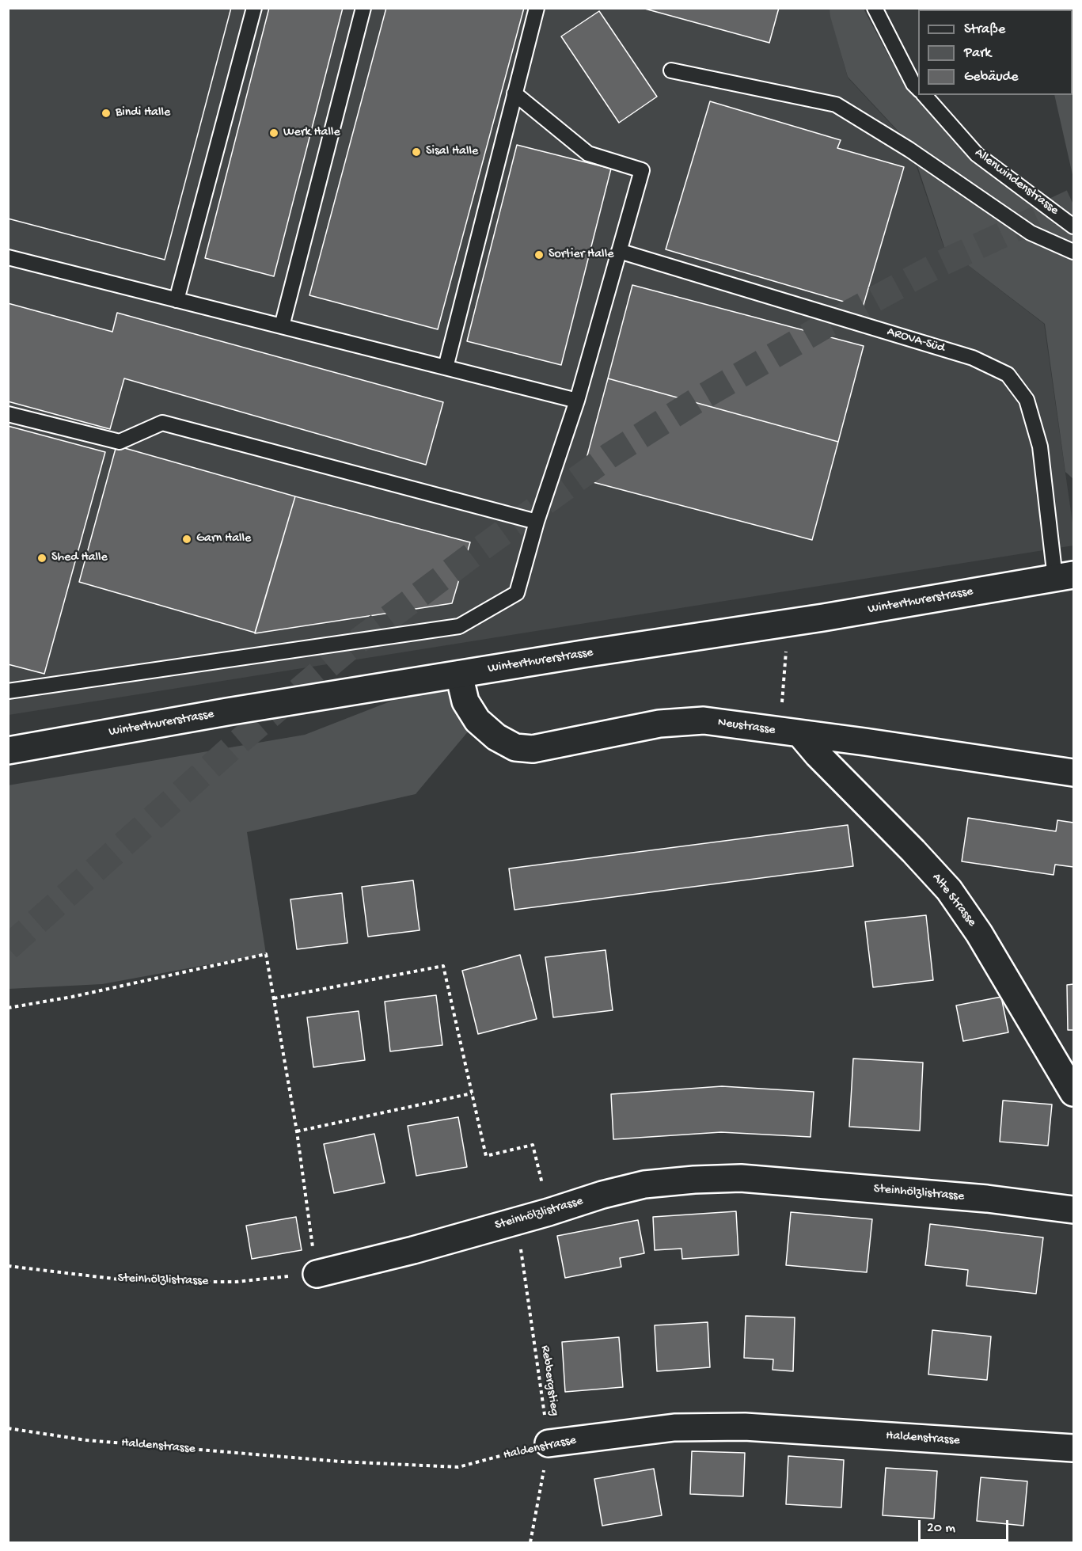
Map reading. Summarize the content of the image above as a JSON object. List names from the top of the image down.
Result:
{
  "streets": {
    "street": [
      "Winterthurerstrasse",
      "Neustrasse",
      "Alte Strasse",
      "Steinhölzlistrasse",
      "Haldenstrasse"
    ],
    "lane": ["Allenwindenstrasse", "AROVA-Süd"],
    "path": ["Rebbergstieg"]
  },
  "crossings": [
    ["AROVA-Süd", "Winterthurerstrasse"],
    ["Winterthurerstrasse", "Neustrasse"],
    ["Neustrasse", "Alte Strasse"],
    ["Steinhölzlistrasse", "Rebbergstieg"],
    ["Rebbergstieg", "Haldenstrasse"]
  ],
  "places": [
    "Bindi Halle",
    "Werk Halle",
    "Sisal Halle",
    "Sortier Halle",
    "Garn Halle",
    "Shed Halle"
  ],
  "legend": ["Straße", "Park", "Gebäude"],
  "scale_bar": "20 m"
}
